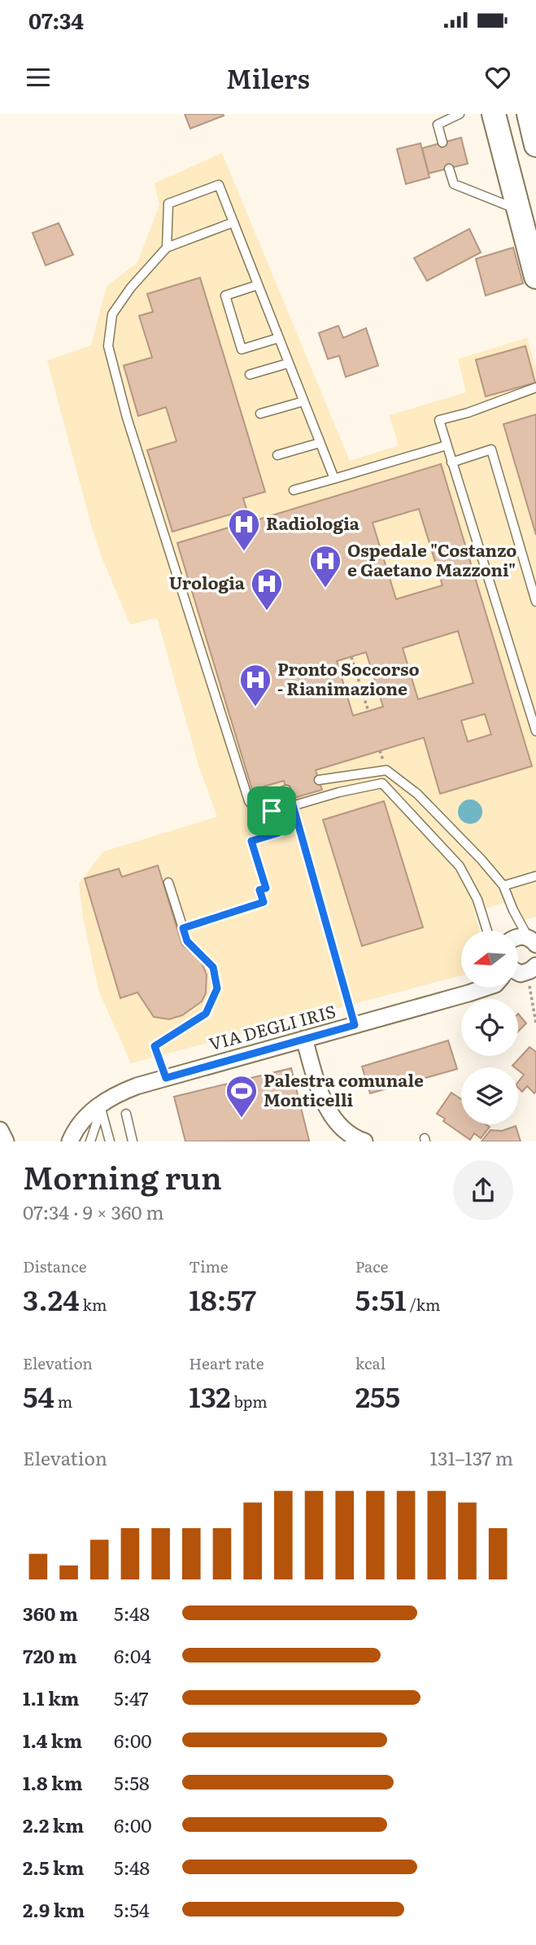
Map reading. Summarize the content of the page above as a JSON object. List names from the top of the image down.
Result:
{
  "streets": {
    "street": ["VIA DEGLI IRIS"]
  },
  "places": {
    "hospital": [
      "Radiologia",
      "Ospedale \"Costanzo e Gaetano Mazzoni\"",
      "Urologia",
      "Pronto Soccorso - Rianimazione"
    ],
    "sports": ["Palestra comunale Monticelli"]
  },
  "north": "left",
  "page": {
    "status": "07:34",
    "header": "Milers",
    "heading": ["Morning run", "07:34 · 9 × 360 m"],
    "stats": [
      ["Distance", "3.24 km"],
      ["Time", "18:57"],
      ["Pace", "5:51 /km"],
      ["Elevation", "54 m"],
      ["Heart rate", "132 bpm"],
      ["kcal", "255"]
    ],
    "chart": ["Elevation", "131–137 m"],
    "list": [
      {
        "name": "360 m",
        "note": "5:48"
      },
      {
        "name": "720 m",
        "note": "6:04"
      },
      {
        "name": "1.1 km",
        "note": "5:47"
      },
      {
        "name": "1.4 km",
        "note": "6:00"
      },
      {
        "name": "1.8 km",
        "note": "5:58"
      },
      {
        "name": "2.2 km",
        "note": "6:00"
      },
      {
        "name": "2.5 km",
        "note": "5:48"
      },
      {
        "name": "2.9 km",
        "note": "5:54"
      }
    ]
  }
}
